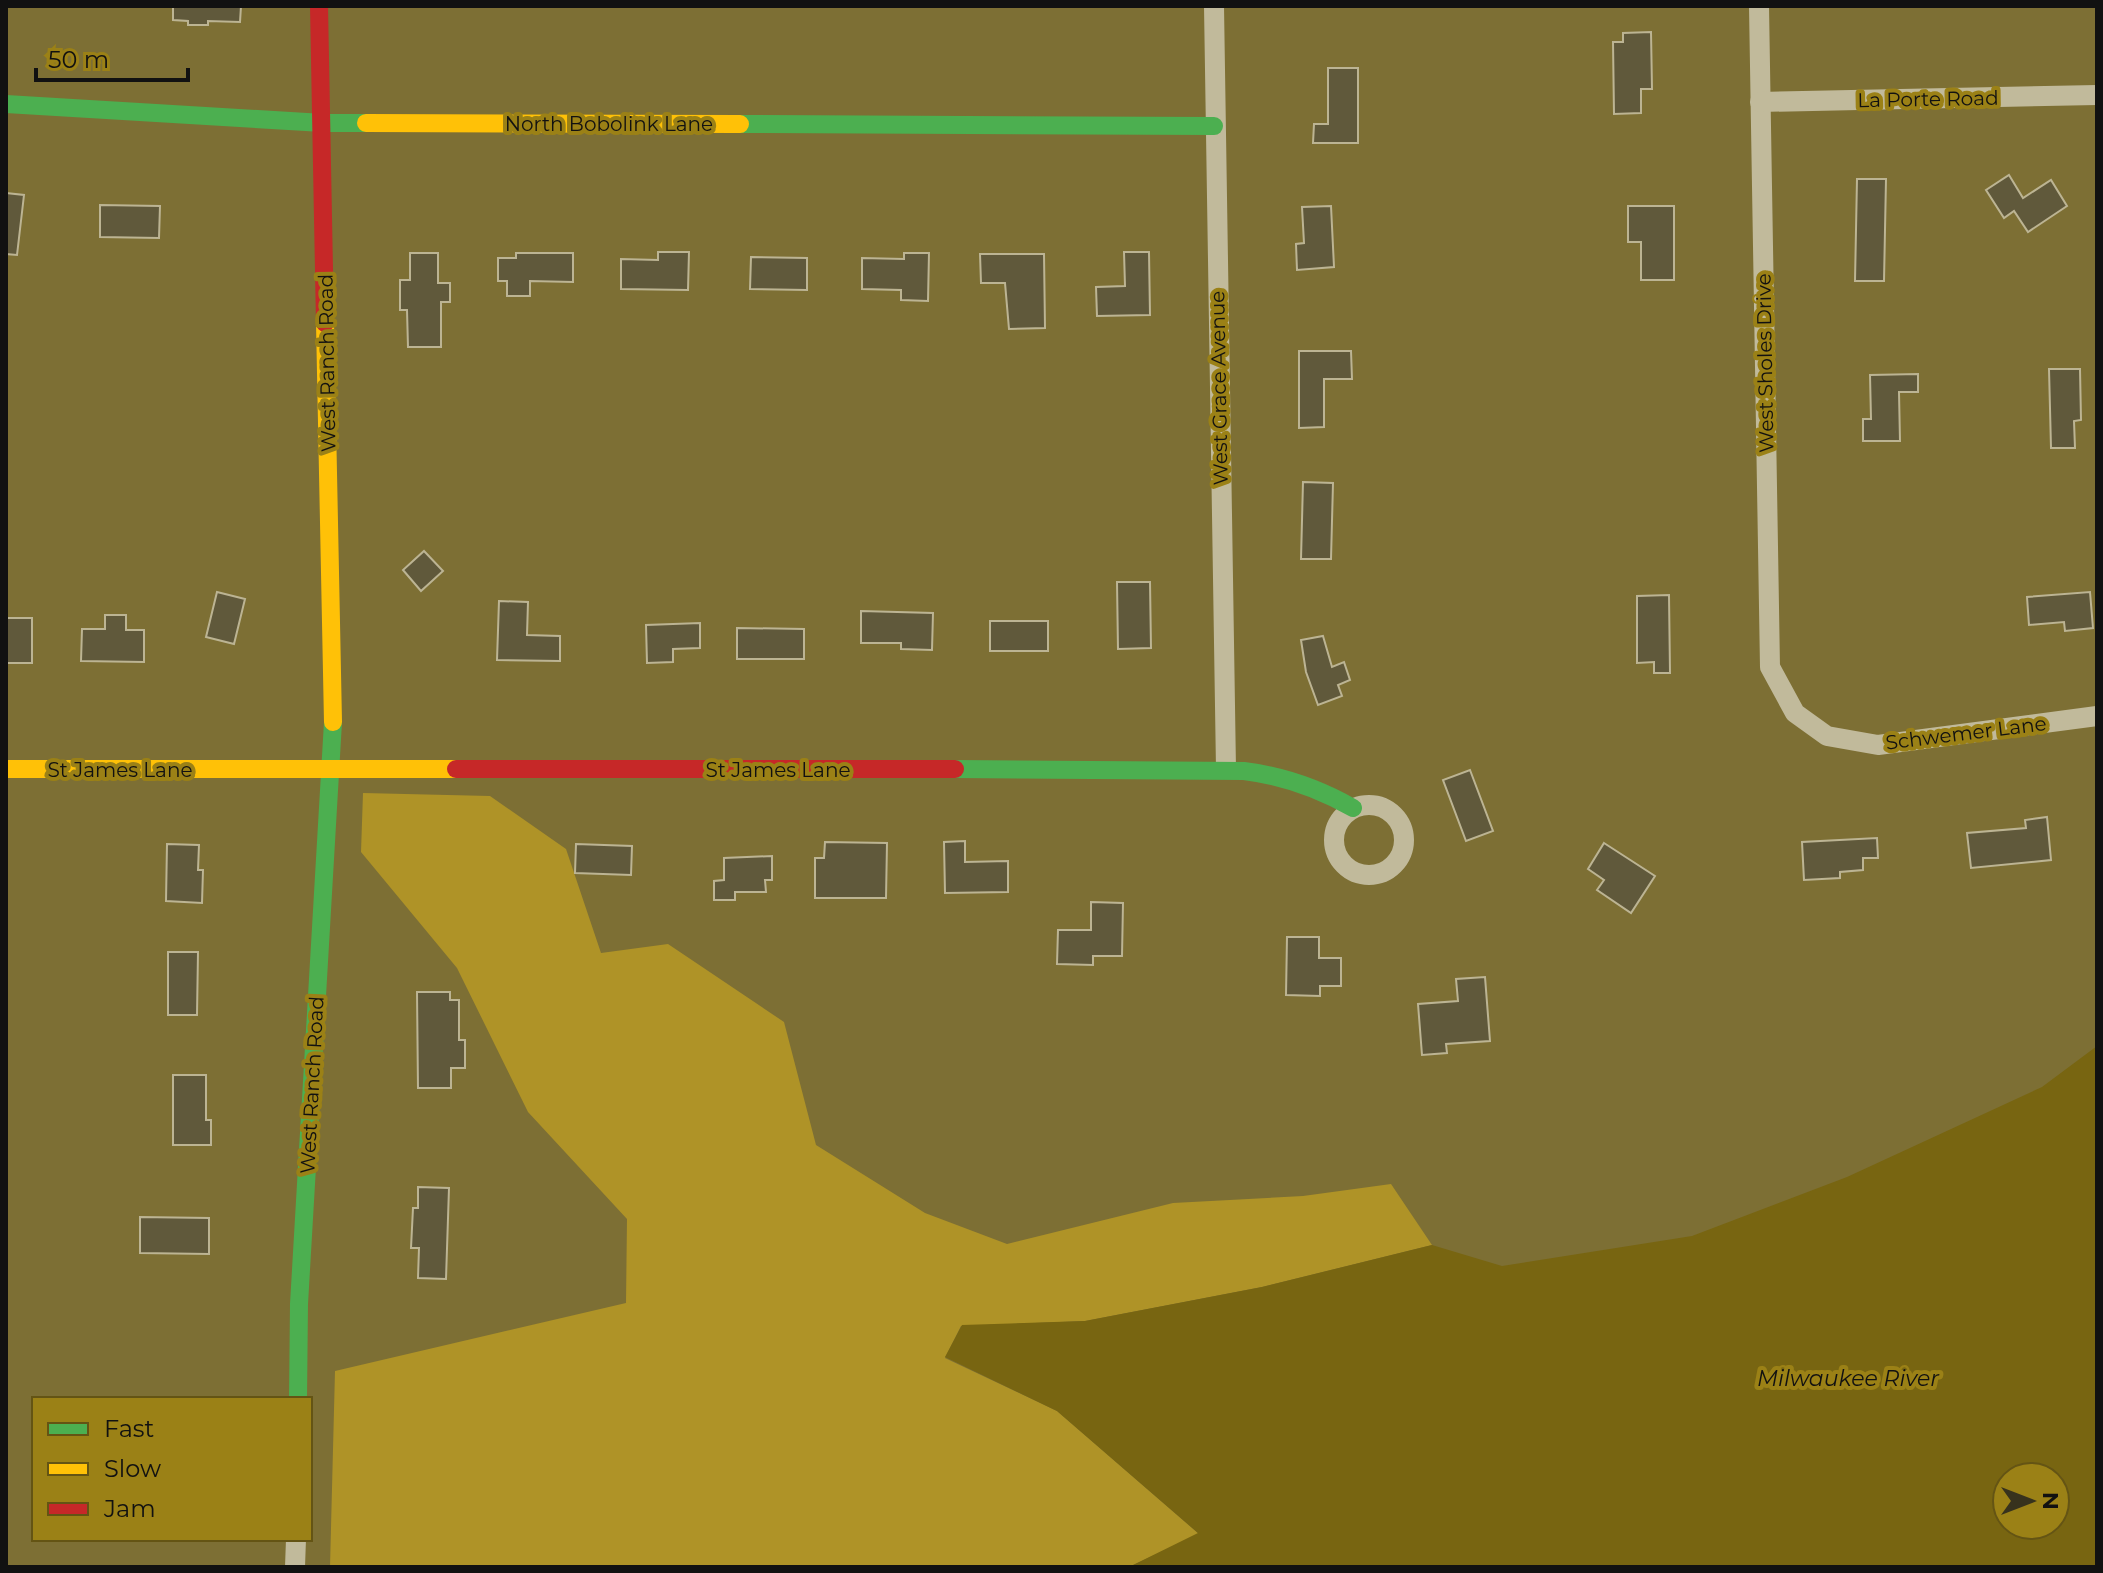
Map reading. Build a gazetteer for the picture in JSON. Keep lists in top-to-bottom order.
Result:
{
  "streets": {
    "street": [
      "La Porte Road",
      "North Bobolink Lane",
      "West Ranch Road",
      "West Sholes Drive",
      "West Grace Avenue",
      "Schwemer Lane",
      "St James Lane"
    ]
  },
  "crossings": [
    ["La Porte Road", "West Sholes Drive"],
    ["North Bobolink Lane", "West Ranch Road"],
    ["North Bobolink Lane", "West Grace Avenue"],
    ["West Ranch Road", "St James Lane"],
    ["West Sholes Drive", "Schwemer Lane"],
    ["West Grace Avenue", "St James Lane"]
  ],
  "water": ["Milwaukee River"],
  "legend": ["Fast", "Slow", "Jam"],
  "scale_bar": "50 m",
  "north": "right"
}
